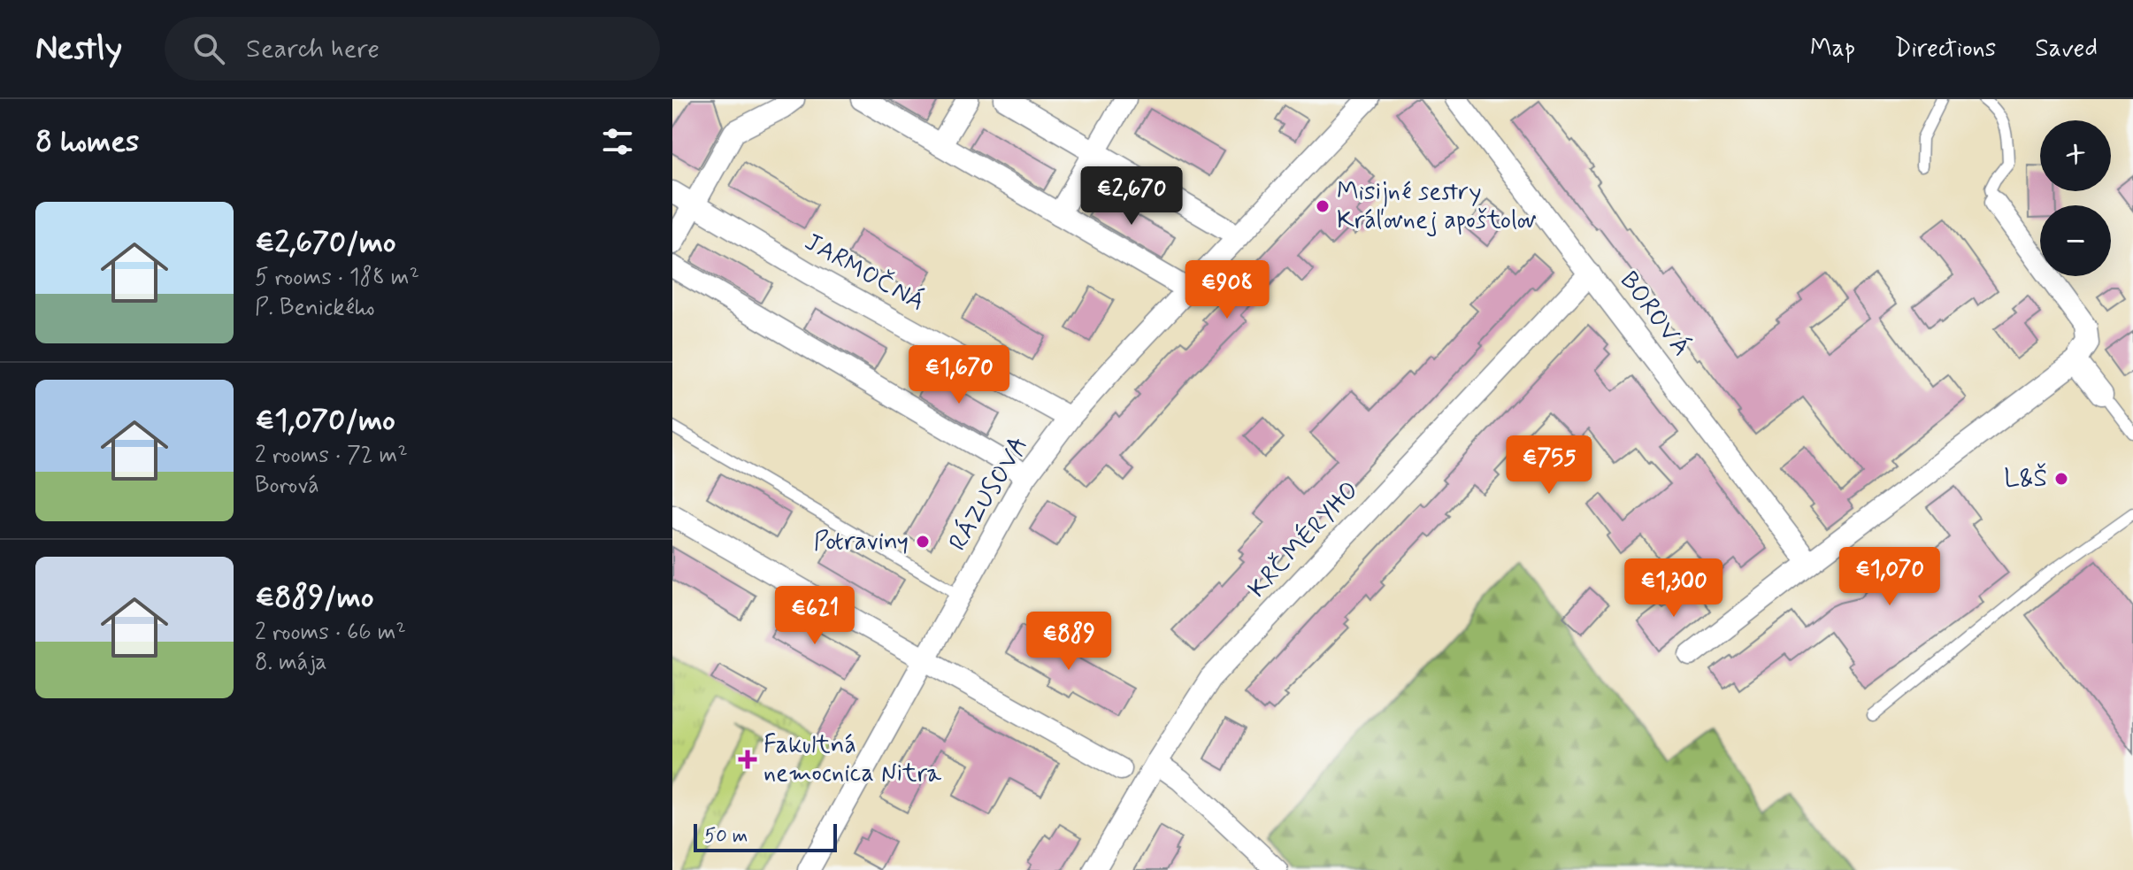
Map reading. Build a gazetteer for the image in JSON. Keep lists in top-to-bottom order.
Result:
{
  "streets": {
    "street": [
      "JARMOČNÁ",
      "BOROVÁ",
      "RÁZUSOVA",
      "KRČMÉRYHO"
    ]
  },
  "crossings": [
    ["JARMOČNÁ", "RÁZUSOVA"],
    ["BOROVÁ", "KRČMÉRYHO"]
  ],
  "places": {
    "other": ["Misijné sestry Kráľovnej apoštolov", "L&Š", "Potraviny"],
    "health": ["Fakultná nemocnica Nitra"]
  },
  "scale_bar": "50 m",
  "page": {
    "header": "Nestly",
    "search": "Search here",
    "nav": ["Map", "Directions", "Saved"],
    "heading": "8 homes",
    "map_buttons": ["+", "−"],
    "price": [
      "€2,670",
      "€908",
      "€1,670",
      "€755",
      "€1,070",
      "€1,300",
      "€621",
      "€889"
    ],
    "list": [
      {
        "name": "€2,670/mo",
        "note": "5 rooms · 188 m² · P. Benického"
      },
      {
        "name": "€1,070/mo",
        "note": "2 rooms · 72 m² · Borová"
      },
      {
        "name": "€889/mo",
        "note": "2 rooms · 66 m² · 8. mája"
      }
    ],
    "scale": "50 m"
  }
}
